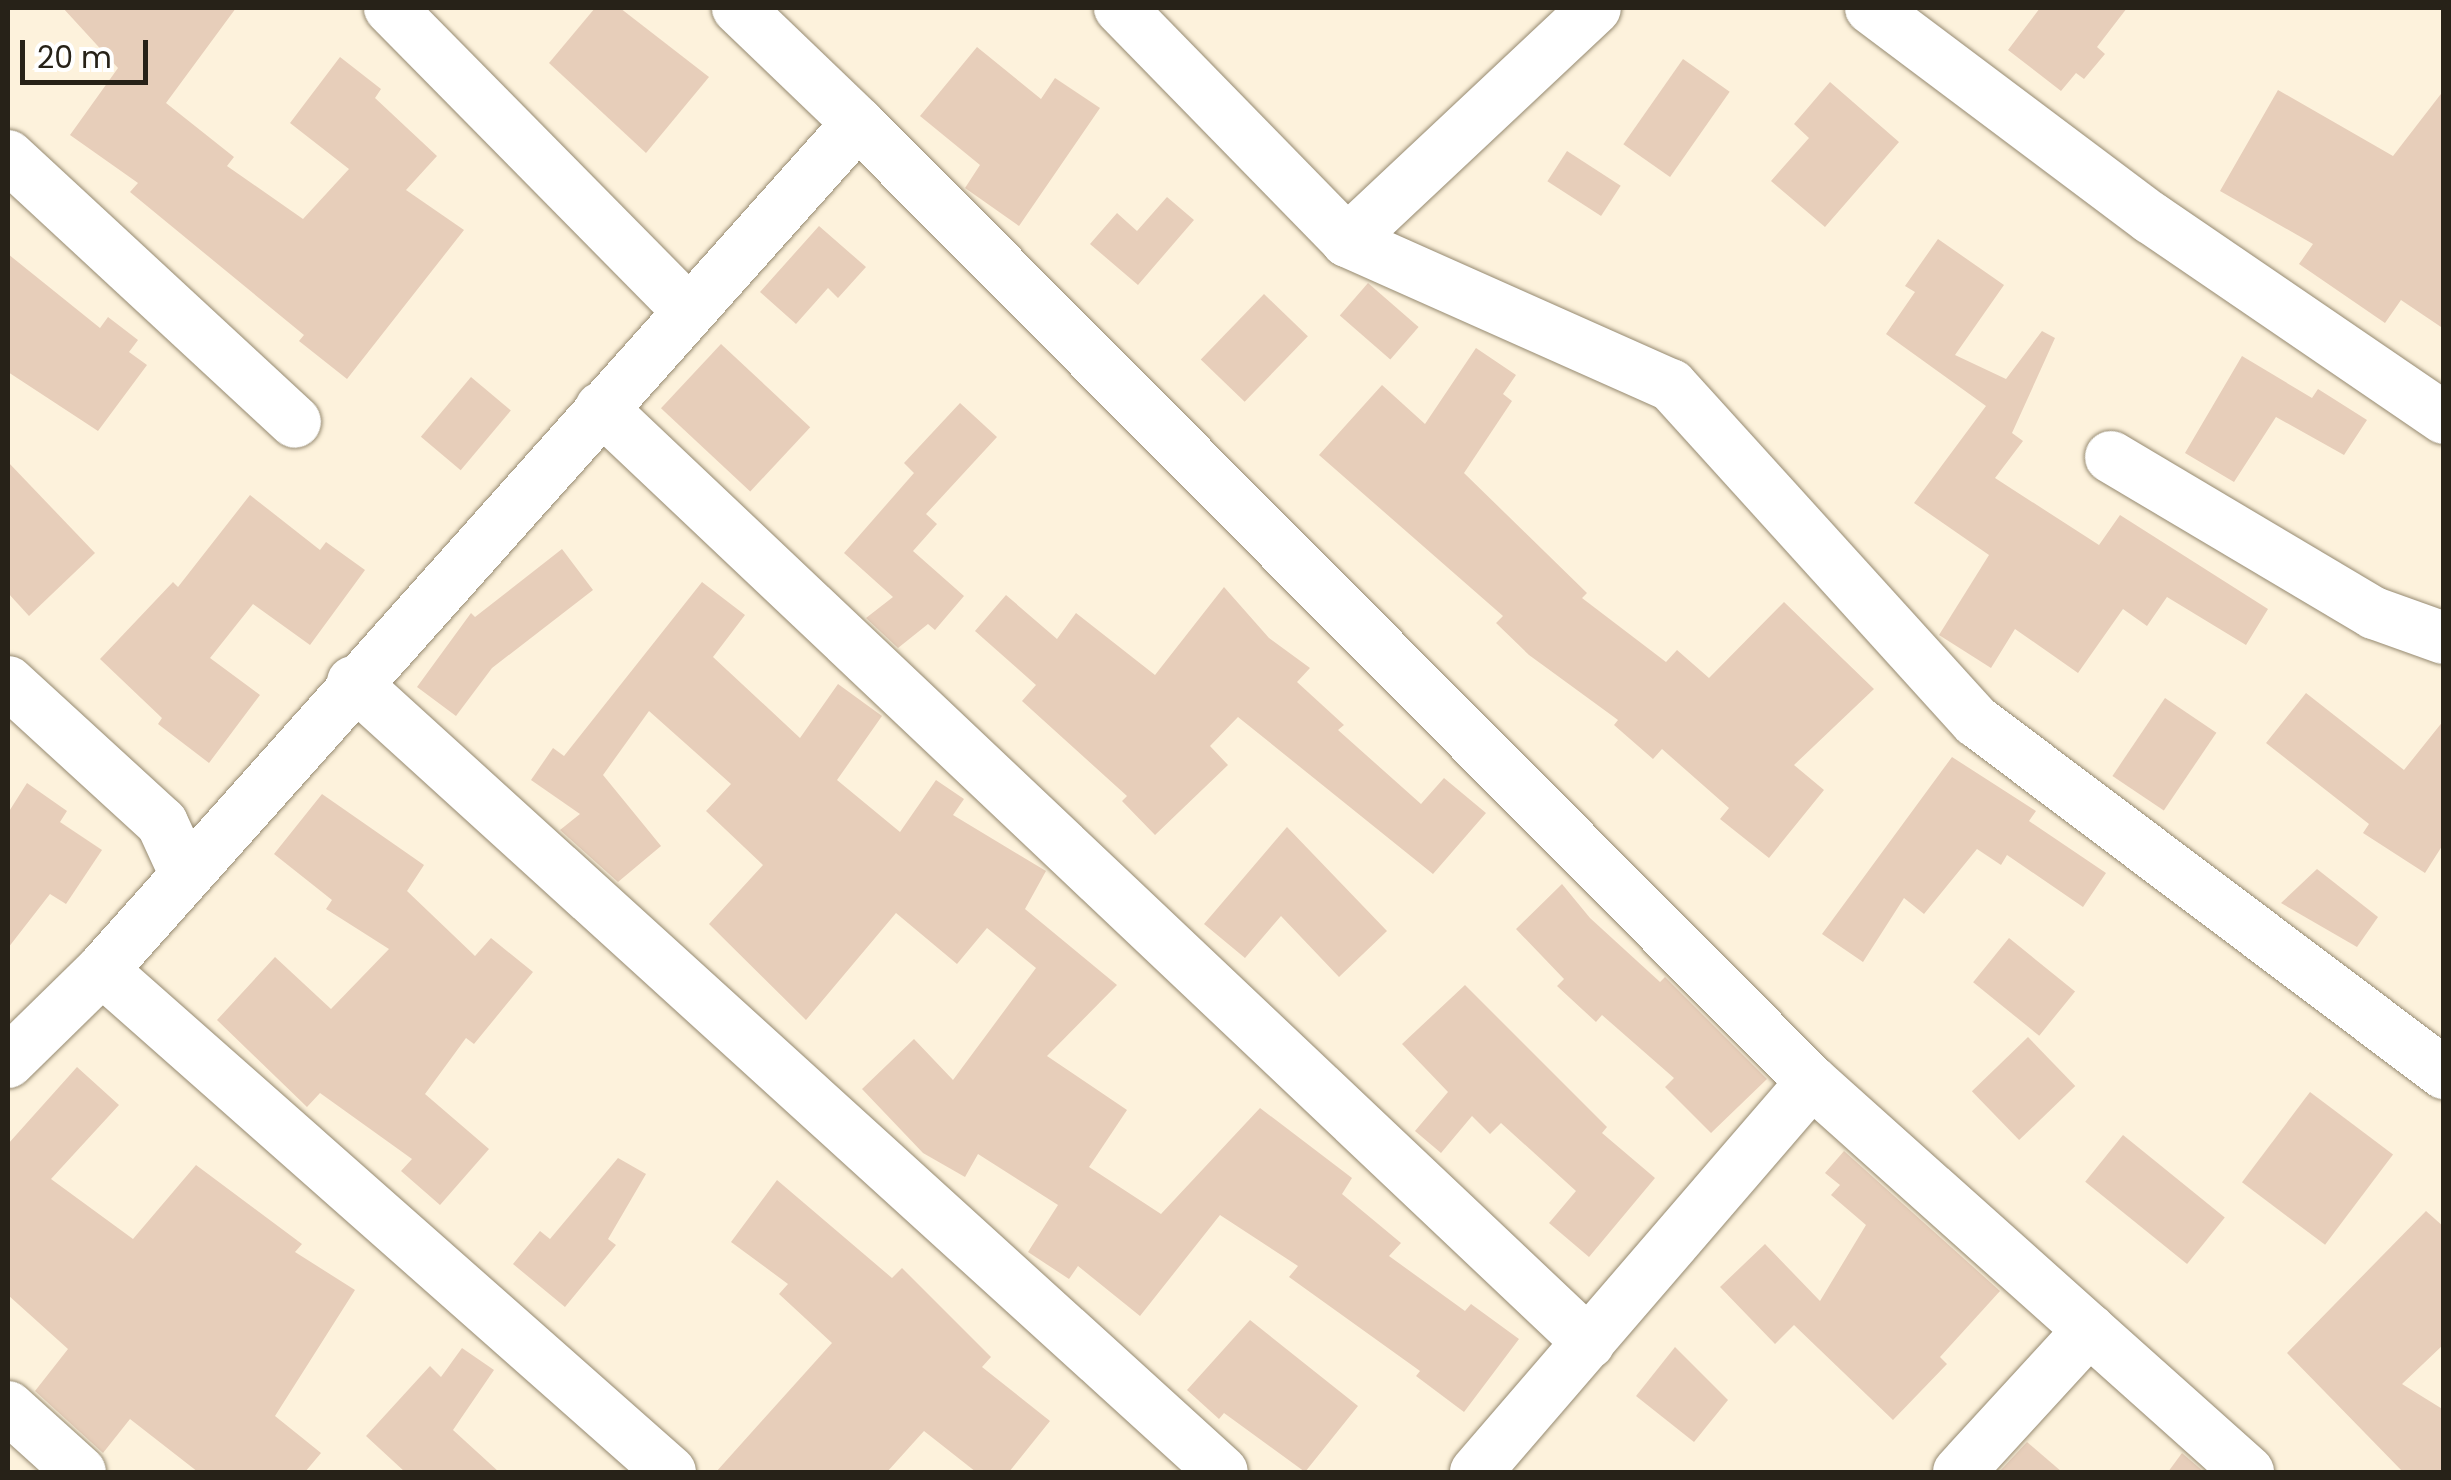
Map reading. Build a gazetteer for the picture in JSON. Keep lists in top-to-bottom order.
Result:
{
  "scale_bar": "20 m"
}
